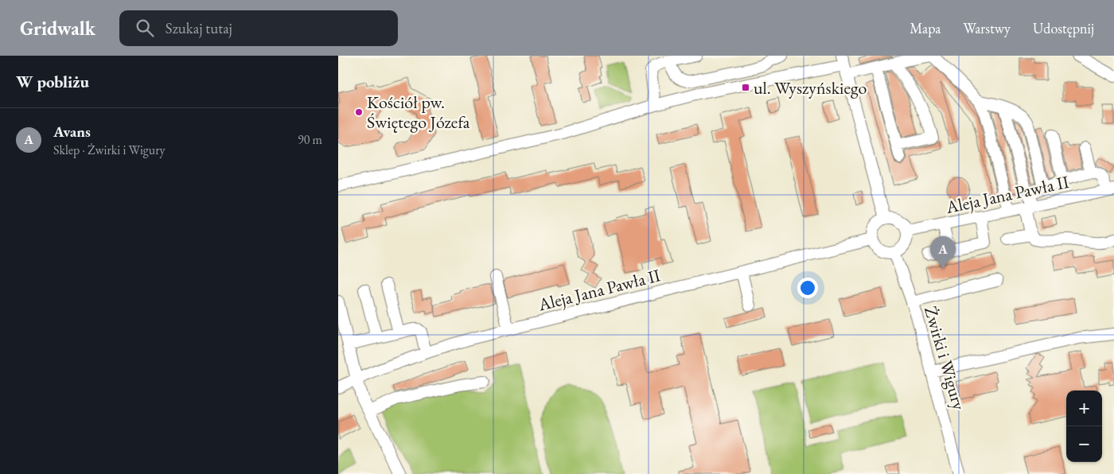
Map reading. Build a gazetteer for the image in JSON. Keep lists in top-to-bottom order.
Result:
{
  "streets": {
    "street": ["Aleja Jana Pawła II", "Żwirki i Wigury"]
  },
  "crossings": [
    ["Aleja Jana Pawła II", "Żwirki i Wigury"]
  ],
  "places": {
    "transit": ["ul. Wyszyńskiego"],
    "other": ["Kościół pw. Świętego Józefa"]
  },
  "page": {
    "header": "Gridwalk",
    "search": "Szukaj tutaj",
    "nav": ["Mapa", "Warstwy", "Udostępnij"],
    "heading": "W pobliżu",
    "list": [
      {
        "mark": "A",
        "name": "Avans",
        "note": "Sklep · Żwirki i Wigury",
        "value": "90 m"
      }
    ],
    "pins": "A",
    "map_buttons": ["+", "−"]
  }
}
